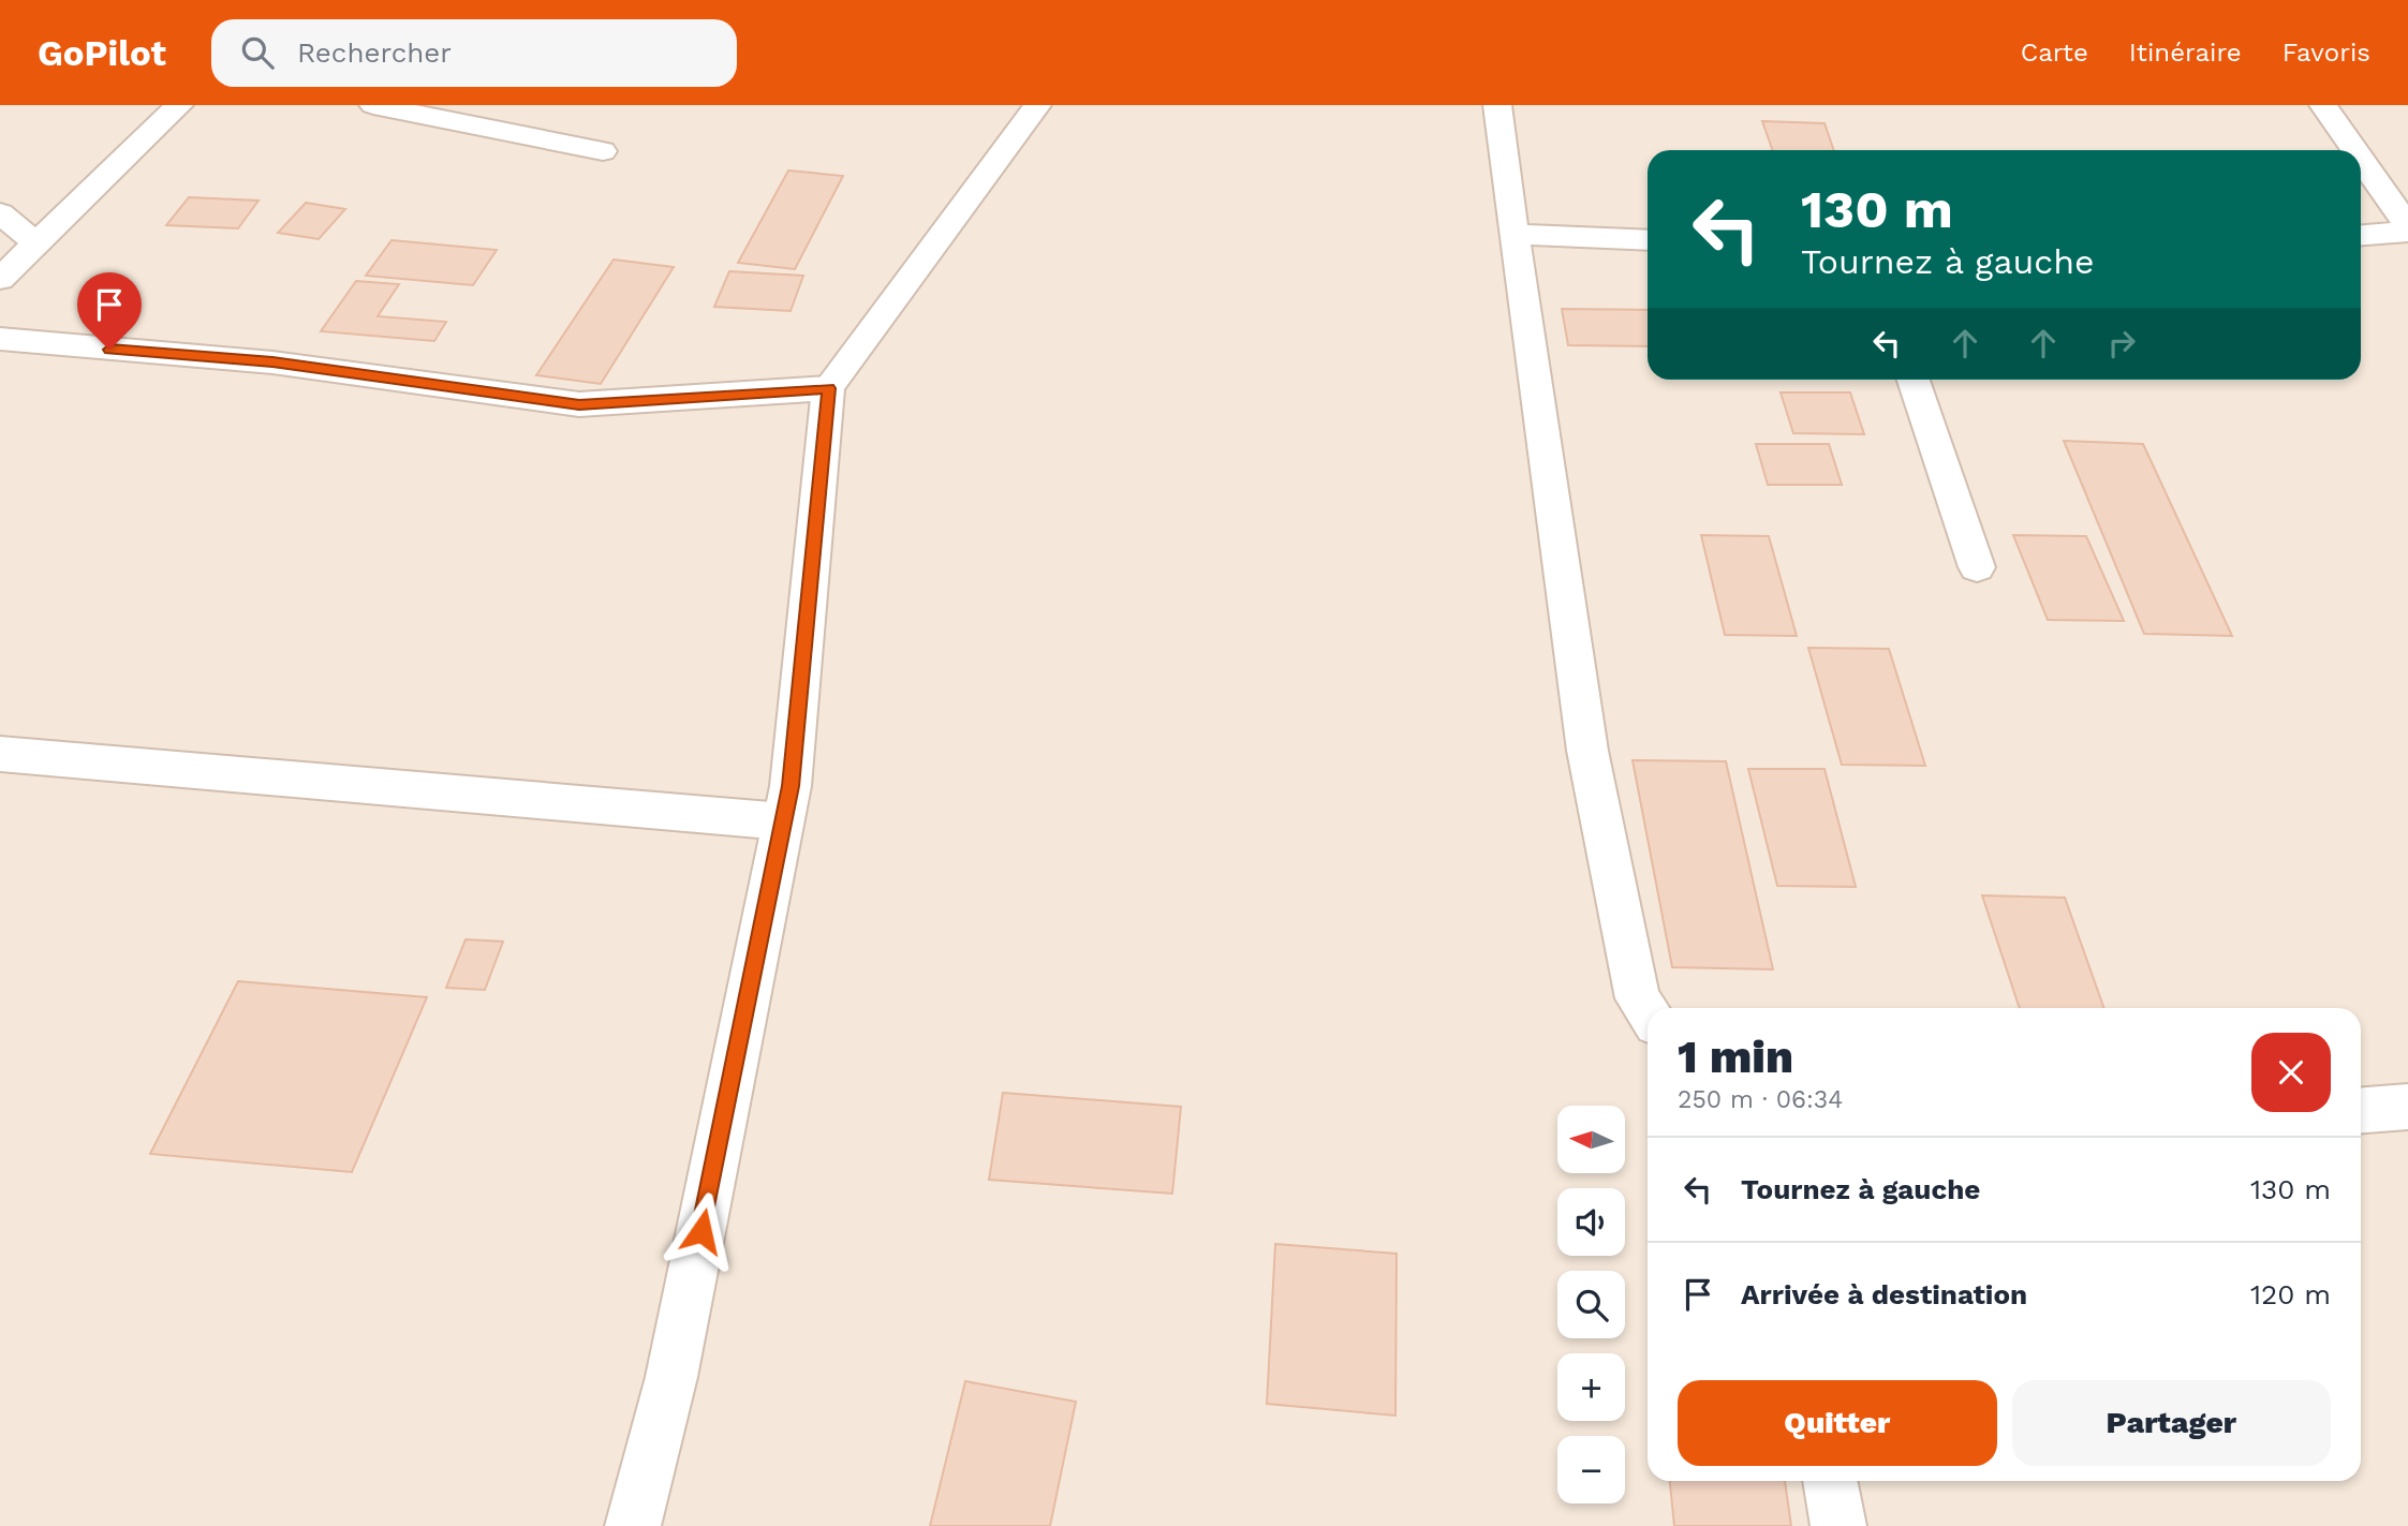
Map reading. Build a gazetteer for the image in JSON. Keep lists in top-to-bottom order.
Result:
{
  "north": "left",
  "page": {
    "header": "GoPilot",
    "search": "Rechercher",
    "nav": ["Carte", "Itinéraire", "Favoris"],
    "turn": ["130 m", "Tournez à gauche"],
    "heading": ["1 min", "250 m · 06:34"],
    "map_buttons": ["+", "−"],
    "list": [
      {
        "name": "Tournez à gauche",
        "value": "130 m"
      },
      {
        "name": "Arrivée à destination",
        "value": "120 m"
      }
    ],
    "buttons": ["Quitter", "Partager"]
  }
}
